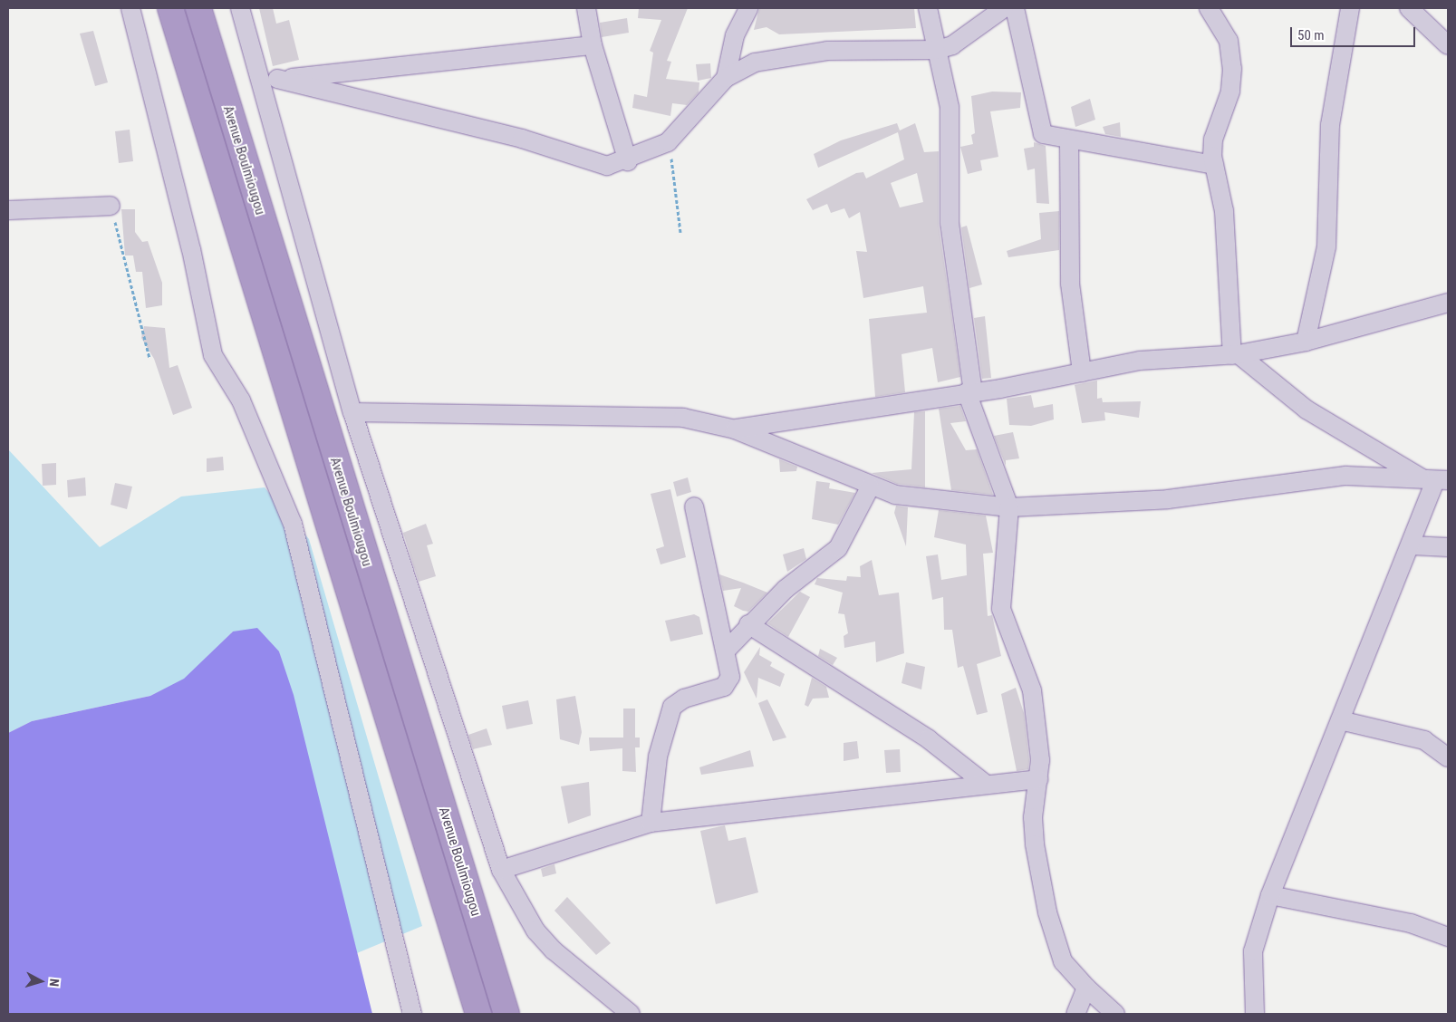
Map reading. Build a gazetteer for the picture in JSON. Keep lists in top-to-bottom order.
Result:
{
  "streets": {
    "highway": ["Avenue Boulmiougou"]
  },
  "scale_bar": "50 m",
  "north": "right"
}
